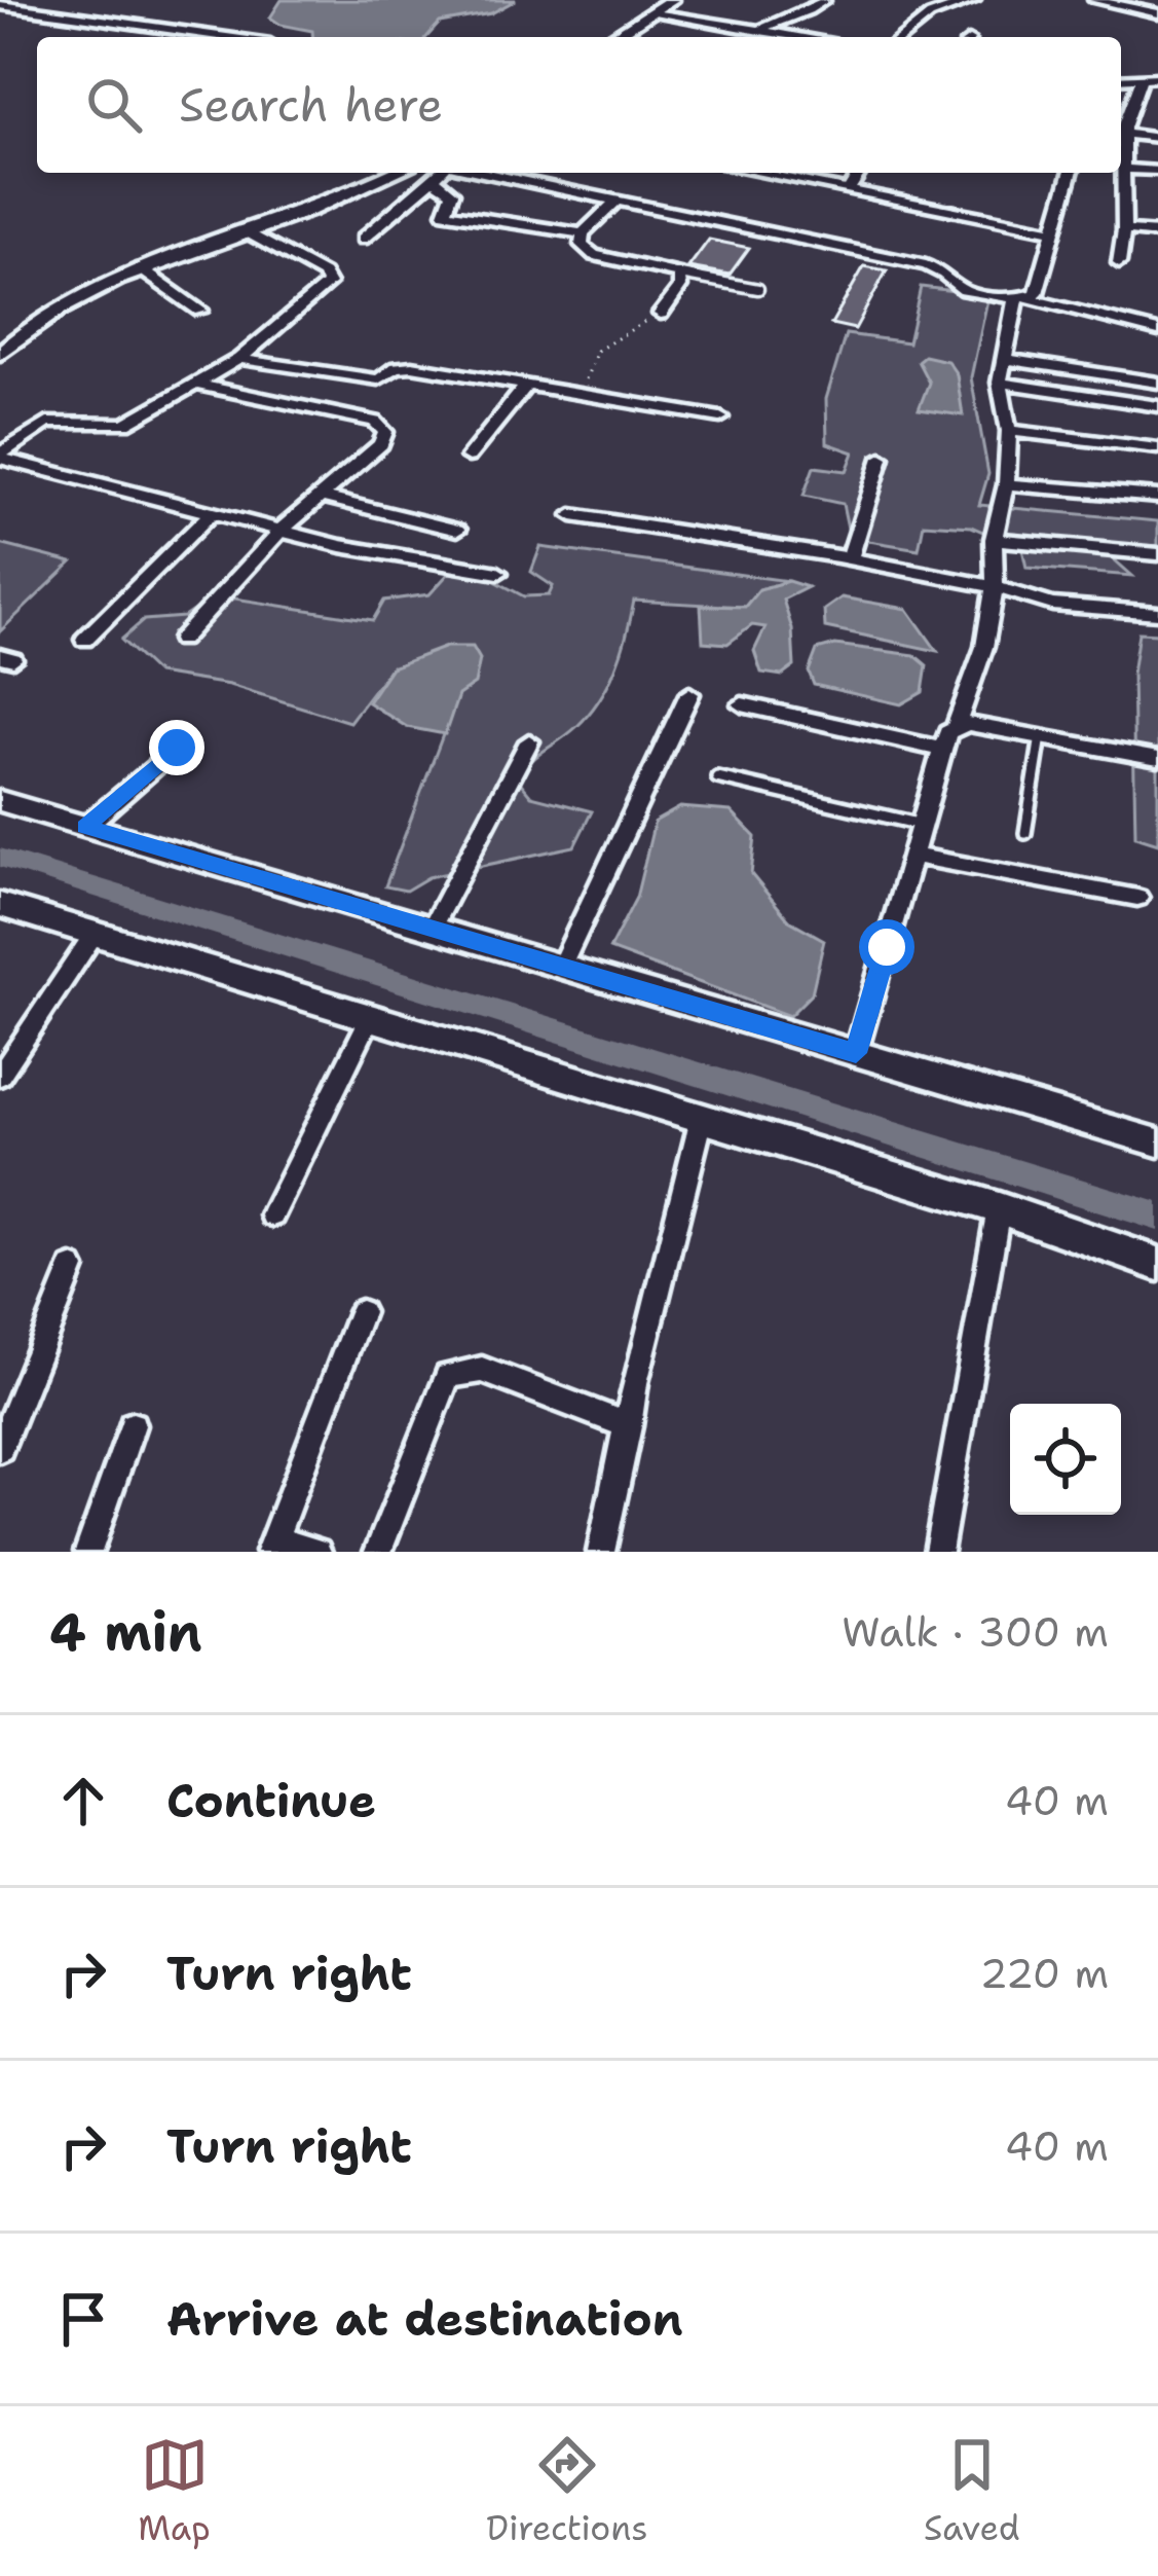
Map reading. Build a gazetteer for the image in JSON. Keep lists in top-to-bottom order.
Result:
{
  "page": {
    "search": "Search here",
    "heading": ["4 min", "Walk · 300 m"],
    "list": [
      ["Continue", "40 m"],
      ["Turn right", "220 m"],
      ["Turn right", "40 m"],
      "Arrive at destination"
    ],
    "nav": ["Map", "Directions", "Saved"]
  }
}
